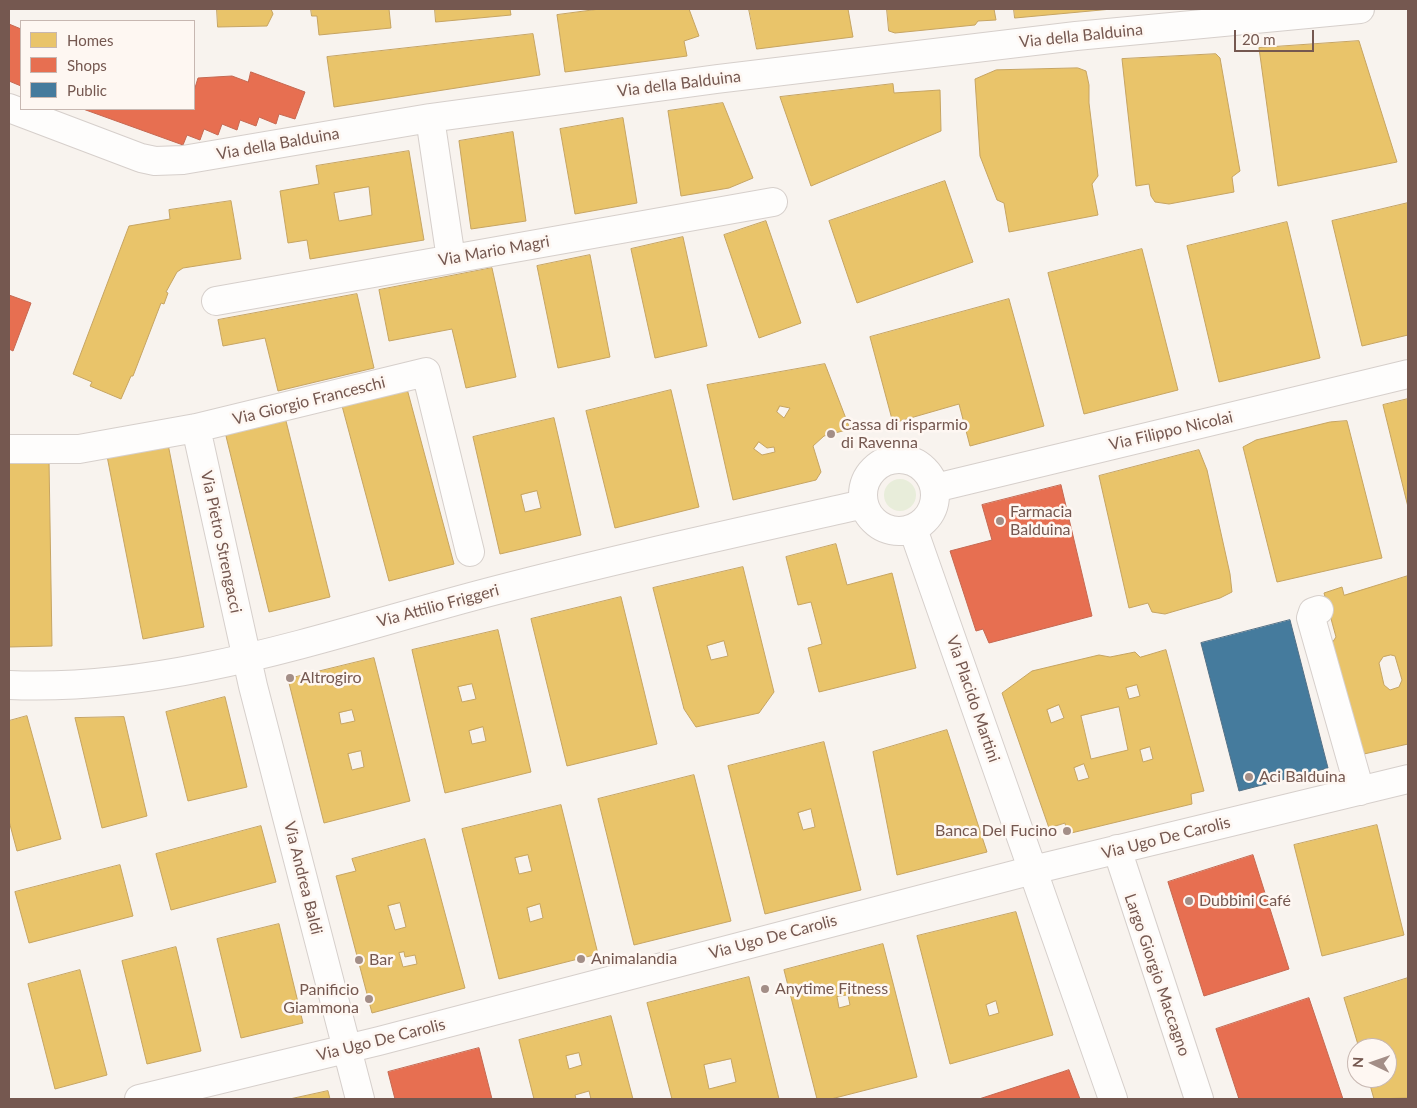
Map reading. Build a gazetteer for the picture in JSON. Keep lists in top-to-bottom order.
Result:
{
  "streets": {
    "street": [
      "Via della Balduina",
      "Via Mario Magri",
      "Via Giorgio Franceschi",
      "Via Filippo Nicolai",
      "Via Pietro Strengacci",
      "Via Attilio Friggeri",
      "Via Placido Martini",
      "Via Ugo De Carolis",
      "Via Andrea Baldi",
      "Largo Giorgio Maccagno"
    ]
  },
  "crossings": [
    ["Via Giorgio Franceschi", "Via Pietro Strengacci"],
    ["Via Filippo Nicolai", "Via Attilio Friggeri"],
    ["Via Filippo Nicolai", "Via Placido Martini"],
    ["Via Pietro Strengacci", "Via Attilio Friggeri"],
    ["Via Pietro Strengacci", "Via Andrea Baldi"],
    ["Via Attilio Friggeri", "Via Placido Martini"],
    ["Via Attilio Friggeri", "Via Andrea Baldi"],
    ["Via Placido Martini", "Via Ugo De Carolis"],
    ["Via Ugo De Carolis", "Via Andrea Baldi"],
    ["Via Ugo De Carolis", "Largo Giorgio Maccagno"]
  ],
  "places": [
    "Cassa di risparmio di Ravenna",
    "Farmacia Balduina",
    "Altrogiro",
    "Aci Balduina",
    "Banca Del Fucino",
    "Dubbini Café",
    "Animalandia",
    "Bar",
    "Anytime Fitness",
    "Panificio Giammona"
  ],
  "legend": ["Homes", "Shops", "Public"],
  "scale_bar": "20 m",
  "north": "left"
}
